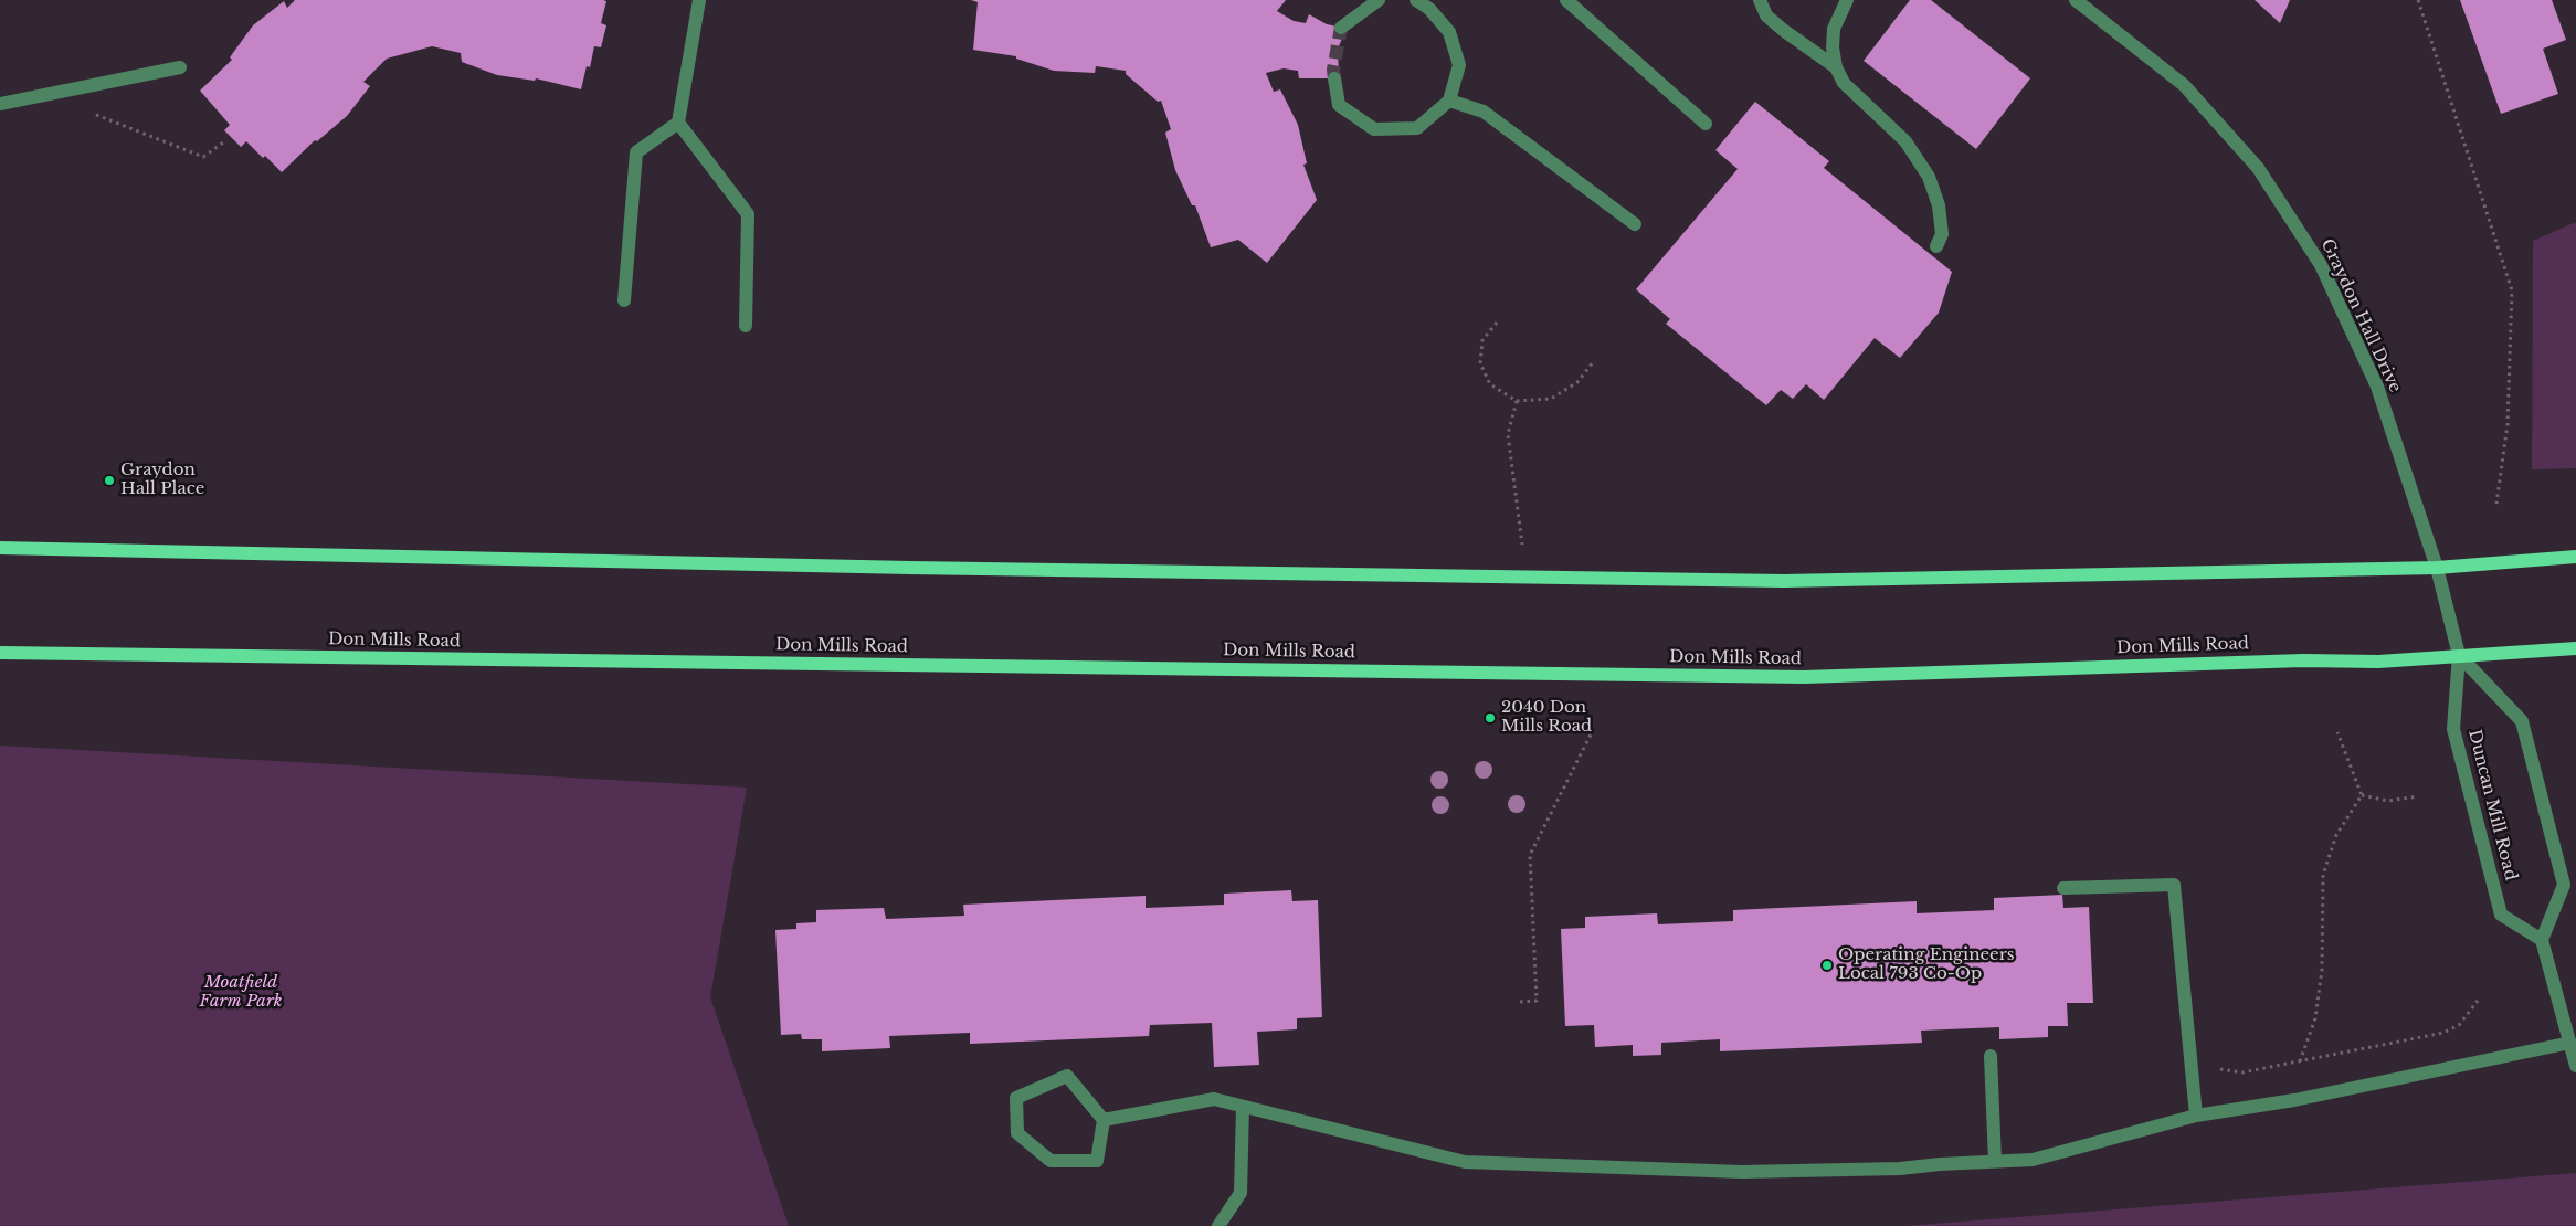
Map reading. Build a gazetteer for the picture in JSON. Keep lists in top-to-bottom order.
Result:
{
  "streets": {
    "main road": ["Don Mills Road"],
    "street": ["Graydon Hall Drive", "Duncan Mill Road"]
  },
  "crossings": [
    ["Graydon Hall Drive", "Duncan Mill Road"],
    ["Don Mills Road", "Duncan Mill Road"]
  ],
  "parks": ["Moatfield Farm Park"],
  "places": ["Graydon Hall Place", "2040 Don Mills Road", "Operating Engineers Local 793 Co-Op"]
}
